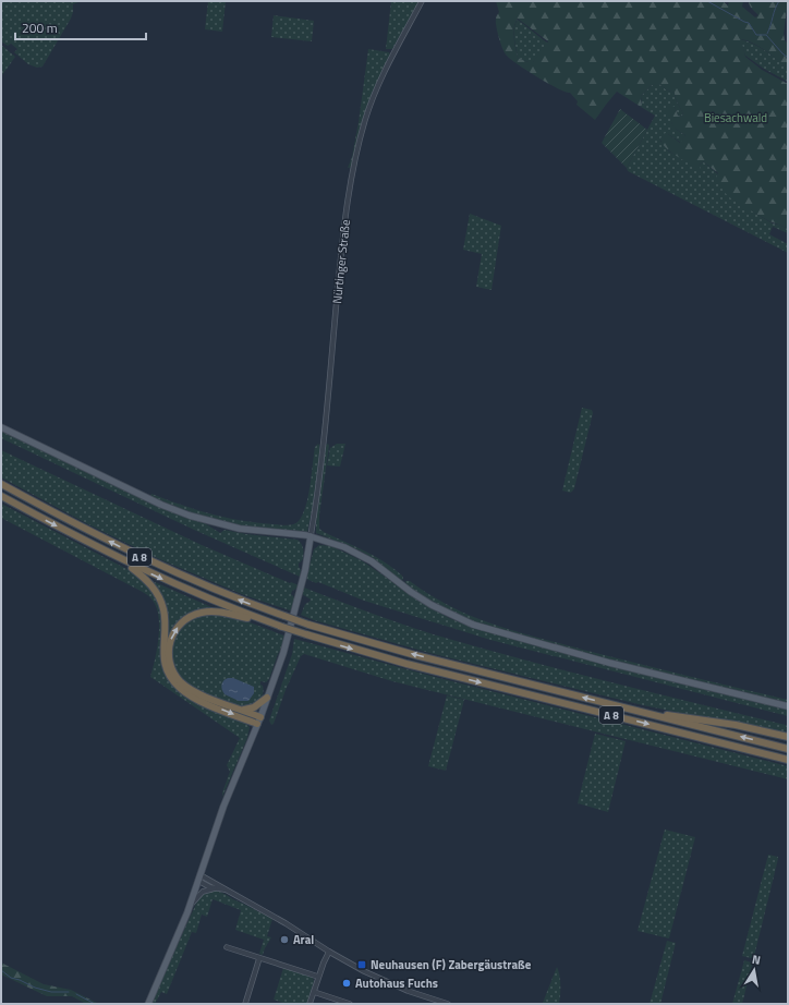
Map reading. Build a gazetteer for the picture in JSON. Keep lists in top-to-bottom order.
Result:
{
  "streets": {
    "highway": ["A 8"],
    "street": ["Nürtinger Straße"]
  },
  "parks": ["Biesachwald"],
  "places": {
    "other": ["Aral", "Autohaus Fuchs"],
    "transit": ["Neuhausen (F) Zabergäustraße"]
  },
  "scale_bar": "200 m",
  "north": "top"
}
